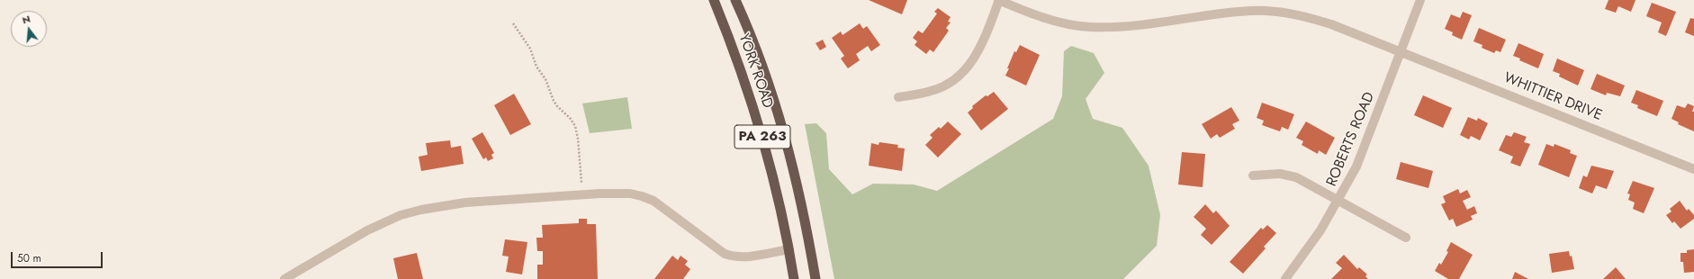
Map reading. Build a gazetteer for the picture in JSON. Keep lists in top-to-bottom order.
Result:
{
  "streets": {
    "highway": ["YORK ROAD", "PA 263"],
    "street": ["WHITTIER DRIVE", "ROBERTS ROAD"]
  },
  "crossings": [
    ["WHITTIER DRIVE", "ROBERTS ROAD"]
  ],
  "scale_bar": "50 m",
  "north": "top"
}
